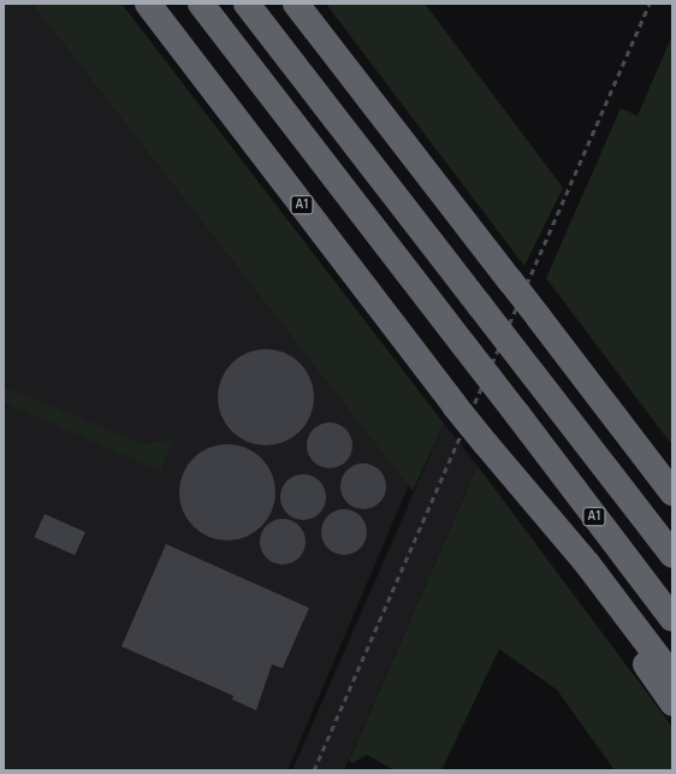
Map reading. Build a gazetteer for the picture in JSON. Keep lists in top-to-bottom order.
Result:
{
  "streets": {
    "highway": ["A1"]
  }
}
